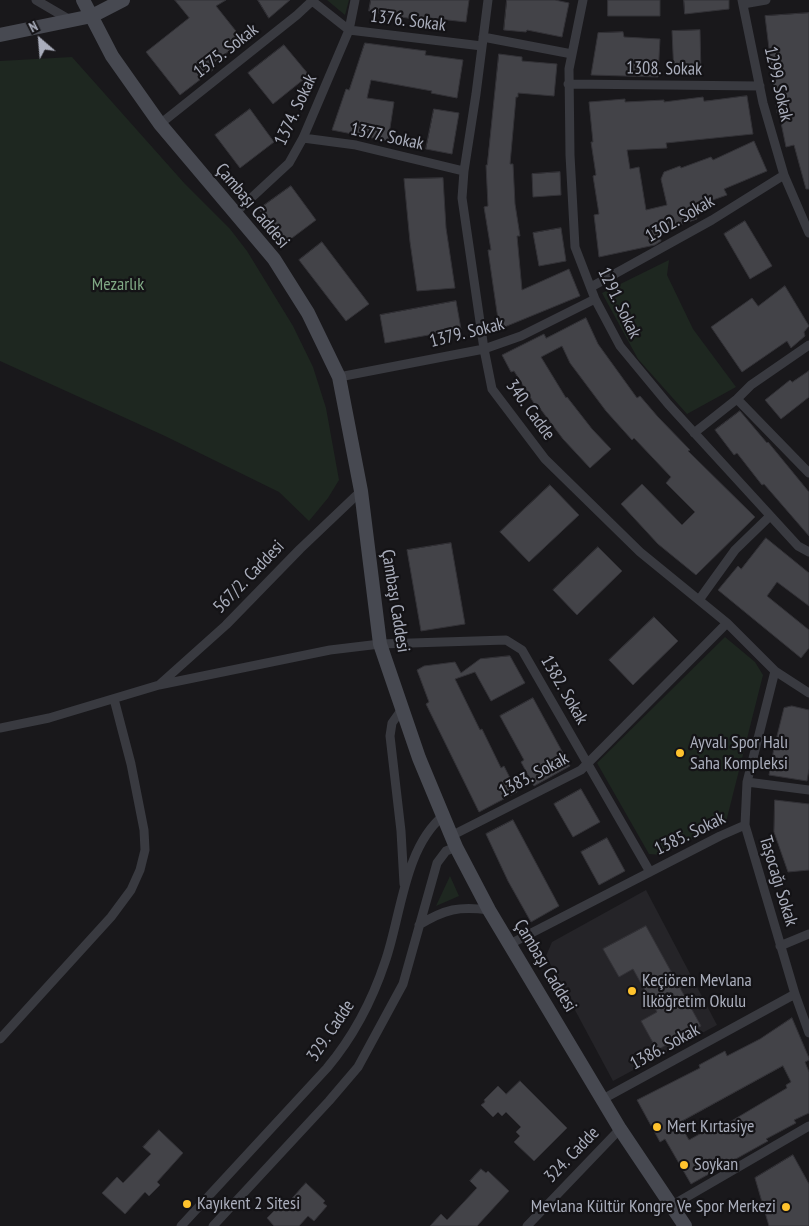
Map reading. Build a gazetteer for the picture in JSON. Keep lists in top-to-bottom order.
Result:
{
  "streets": {
    "main road": ["Çambaşı Caddesi"],
    "street": [
      "1376. Sokak",
      "1375. Sokak",
      "1308. Sokak",
      "1299. Sokak",
      "1374. Sokak",
      "1377. Sokak",
      "1302. Sokak",
      "1291. Sokak",
      "1379. Sokak",
      "340. Cadde",
      "567/2. Caddesi",
      "1382. Sokak",
      "1383. Sokak",
      "1385. Sokak",
      "Taşocağı Sokak",
      "329. Cadde",
      "1386. Sokak",
      "324. Cadde"
    ]
  },
  "crossings": [
    ["1376. Sokak", "1375. Sokak"],
    ["1376. Sokak", "1374. Sokak"],
    ["1376. Sokak", "340. Cadde"],
    ["1375. Sokak", "Çambaşı Caddesi"],
    ["1308. Sokak", "1299. Sokak"],
    ["1308. Sokak", "1291. Sokak"],
    ["1299. Sokak", "1302. Sokak"],
    ["1374. Sokak", "1377. Sokak"],
    ["1374. Sokak", "Çambaşı Caddesi"],
    ["1377. Sokak", "340. Cadde"],
    ["Çambaşı Caddesi", "1379. Sokak"],
    ["Çambaşı Caddesi", "567/2. Caddesi"],
    ["Çambaşı Caddesi", "1382. Sokak"],
    ["Çambaşı Caddesi", "1383. Sokak"],
    ["Çambaşı Caddesi", "1385. Sokak"],
    ["Çambaşı Caddesi", "329. Cadde"],
    ["Çambaşı Caddesi", "1386. Sokak"],
    ["Çambaşı Caddesi", "324. Cadde"],
    ["1302. Sokak", "1291. Sokak"],
    ["1291. Sokak", "1379. Sokak"],
    ["1379. Sokak", "340. Cadde"],
    ["340. Cadde", "1383. Sokak"],
    ["340. Cadde", "1385. Sokak"],
    ["567/2. Caddesi", "1382. Sokak"],
    ["1382. Sokak", "1383. Sokak"],
    ["1382. Sokak", "1385. Sokak"],
    ["1385. Sokak", "Taşocağı Sokak"],
    ["Taşocağı Sokak", "1386. Sokak"]
  ],
  "parks": ["Mezarlık"],
  "places": [
    "Ayvalı Spor Halı Saha Kompleksi",
    "Keçiören Mevlana İlköğretim Okulu",
    "Mert Kırtasiye",
    "Soykan",
    "Kayıkent 2 Sitesi",
    "Mevlana Kültür Kongre Ve Spor Merkezi"
  ],
  "north": "top left"
}
